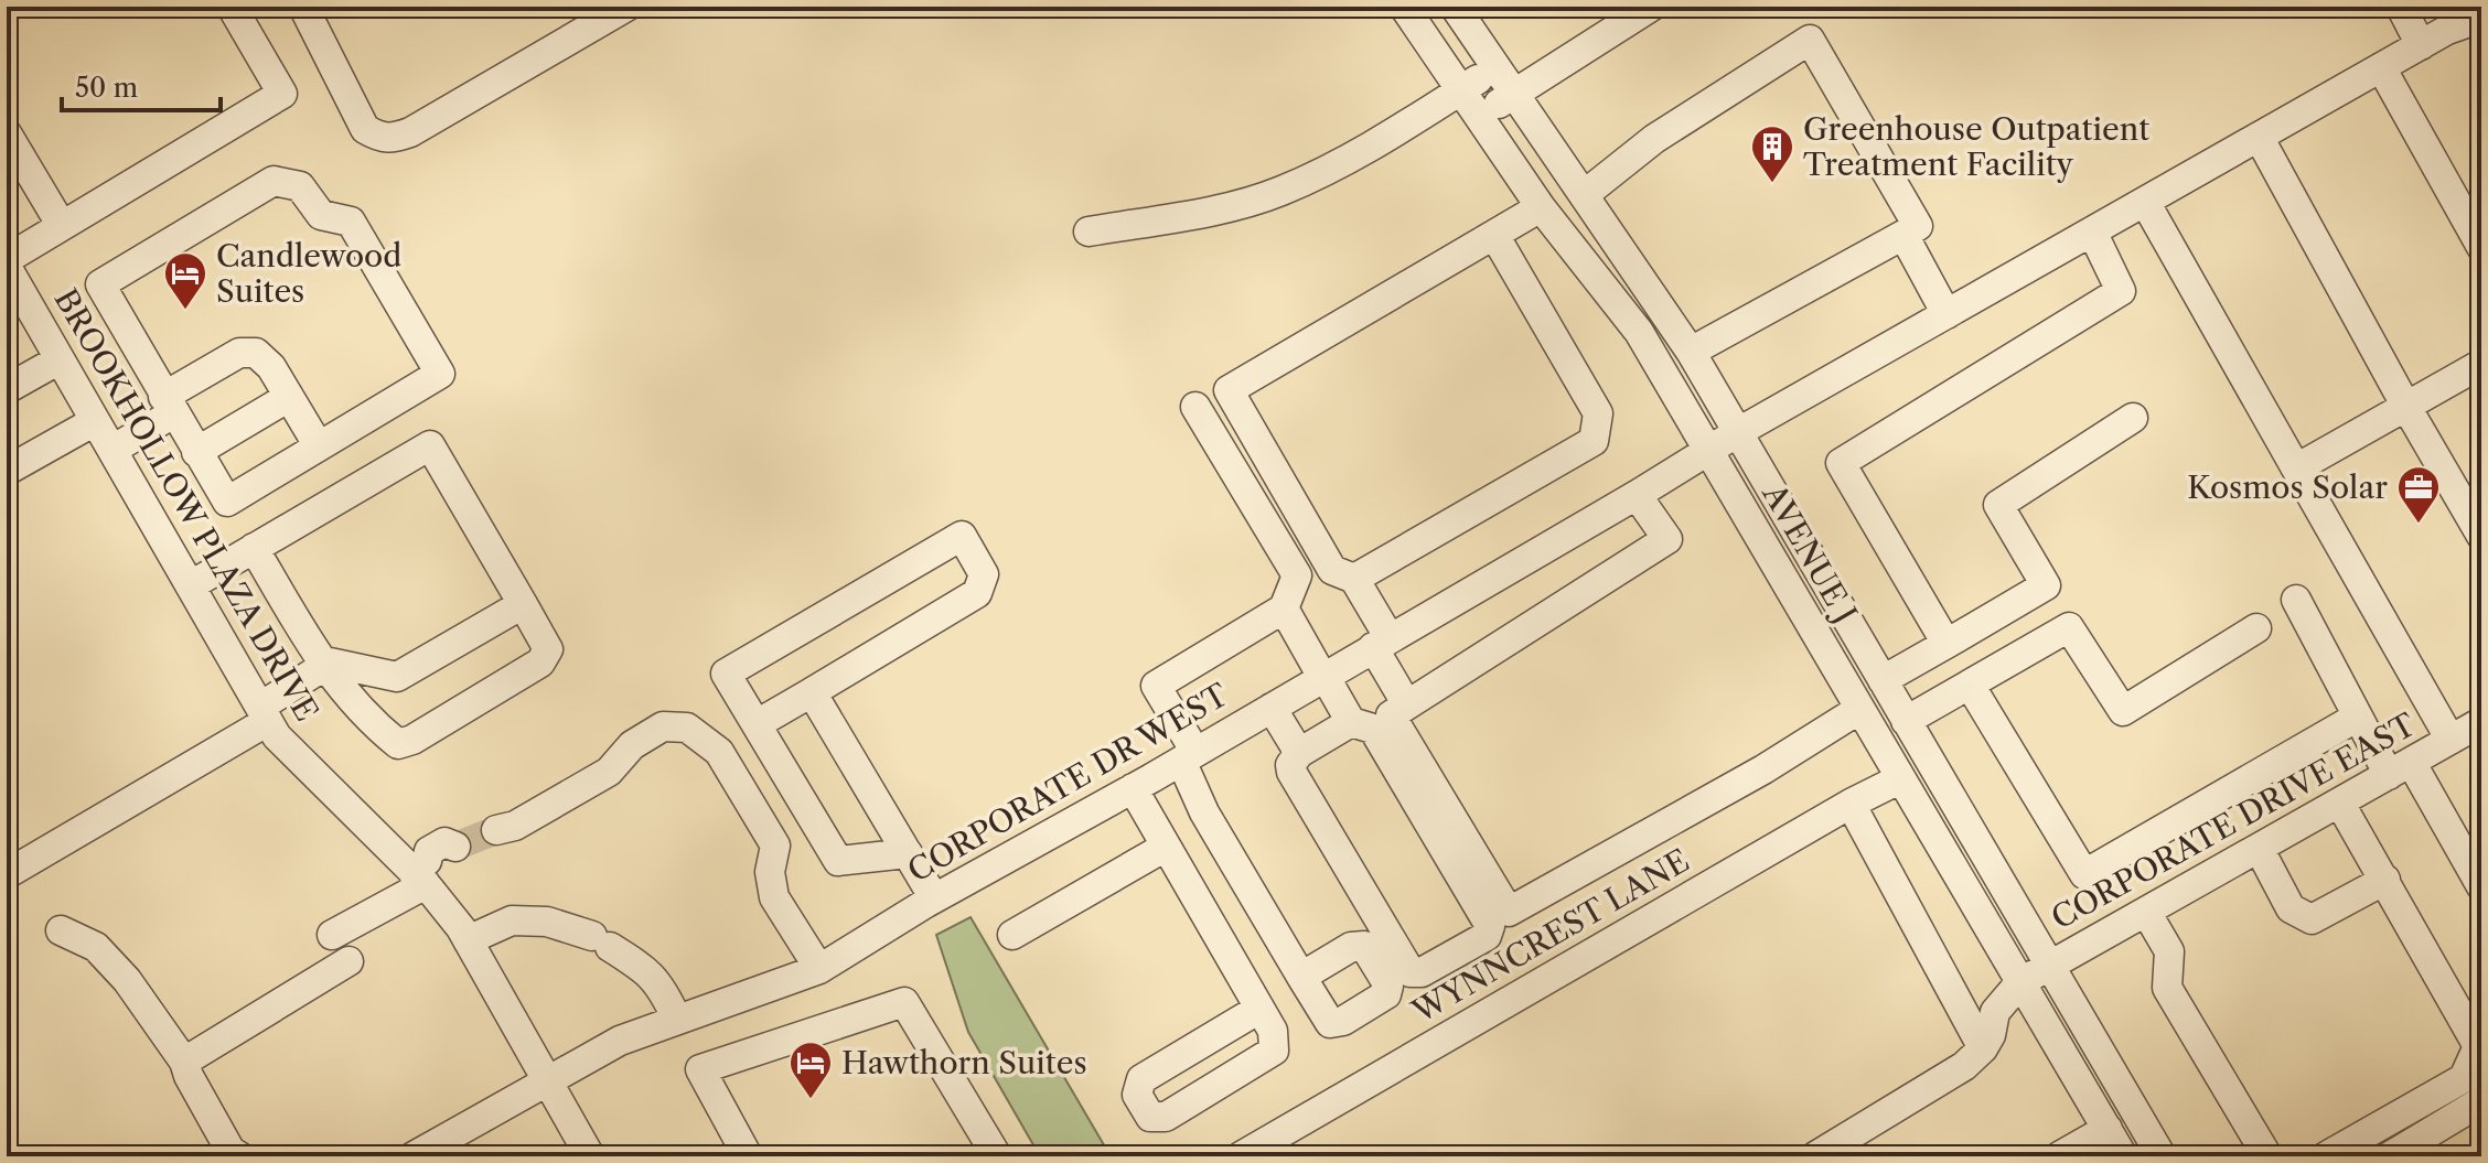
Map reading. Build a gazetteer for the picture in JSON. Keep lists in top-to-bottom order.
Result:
{
  "streets": {
    "street": [
      "BROOKHOLLOW PLAZA DRIVE",
      "AVENUE J",
      "CORPORATE DR WEST",
      "CORPORATE DRIVE EAST",
      "WYNNCREST LANE"
    ]
  },
  "crossings": [
    ["BROOKHOLLOW PLAZA DRIVE", "CORPORATE DR WEST"],
    ["AVENUE J", "CORPORATE DR WEST"],
    ["AVENUE J", "CORPORATE DRIVE EAST"],
    ["AVENUE J", "WYNNCREST LANE"]
  ],
  "places": {
    "building": ["Greenhouse Outpatient Treatment Facility"],
    "hotel": ["Candlewood Suites", "Hawthorn Suites"],
    "office": ["Kosmos Solar"]
  },
  "scale_bar": "50 m"
}
